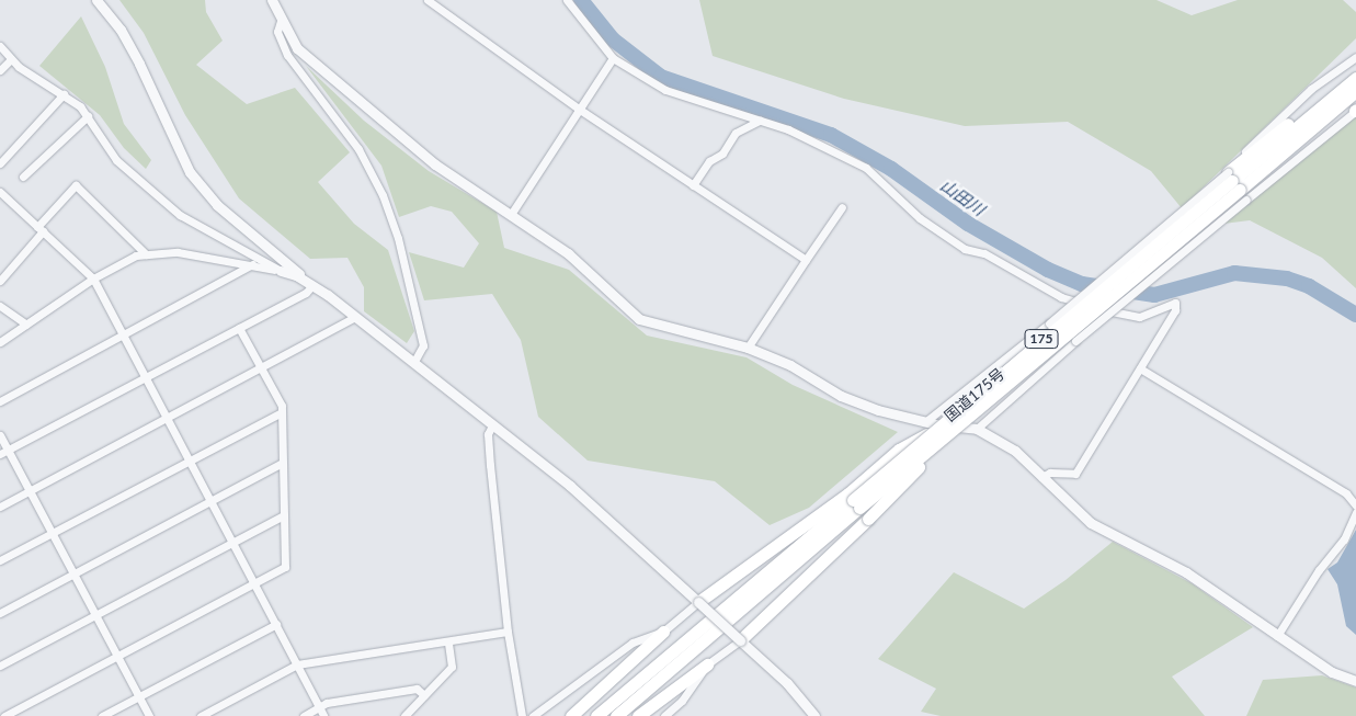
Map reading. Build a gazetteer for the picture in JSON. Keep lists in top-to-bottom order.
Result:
{
  "streets": {
    "highway": ["175", "国道175号"]
  },
  "water": ["山田川"]
}
